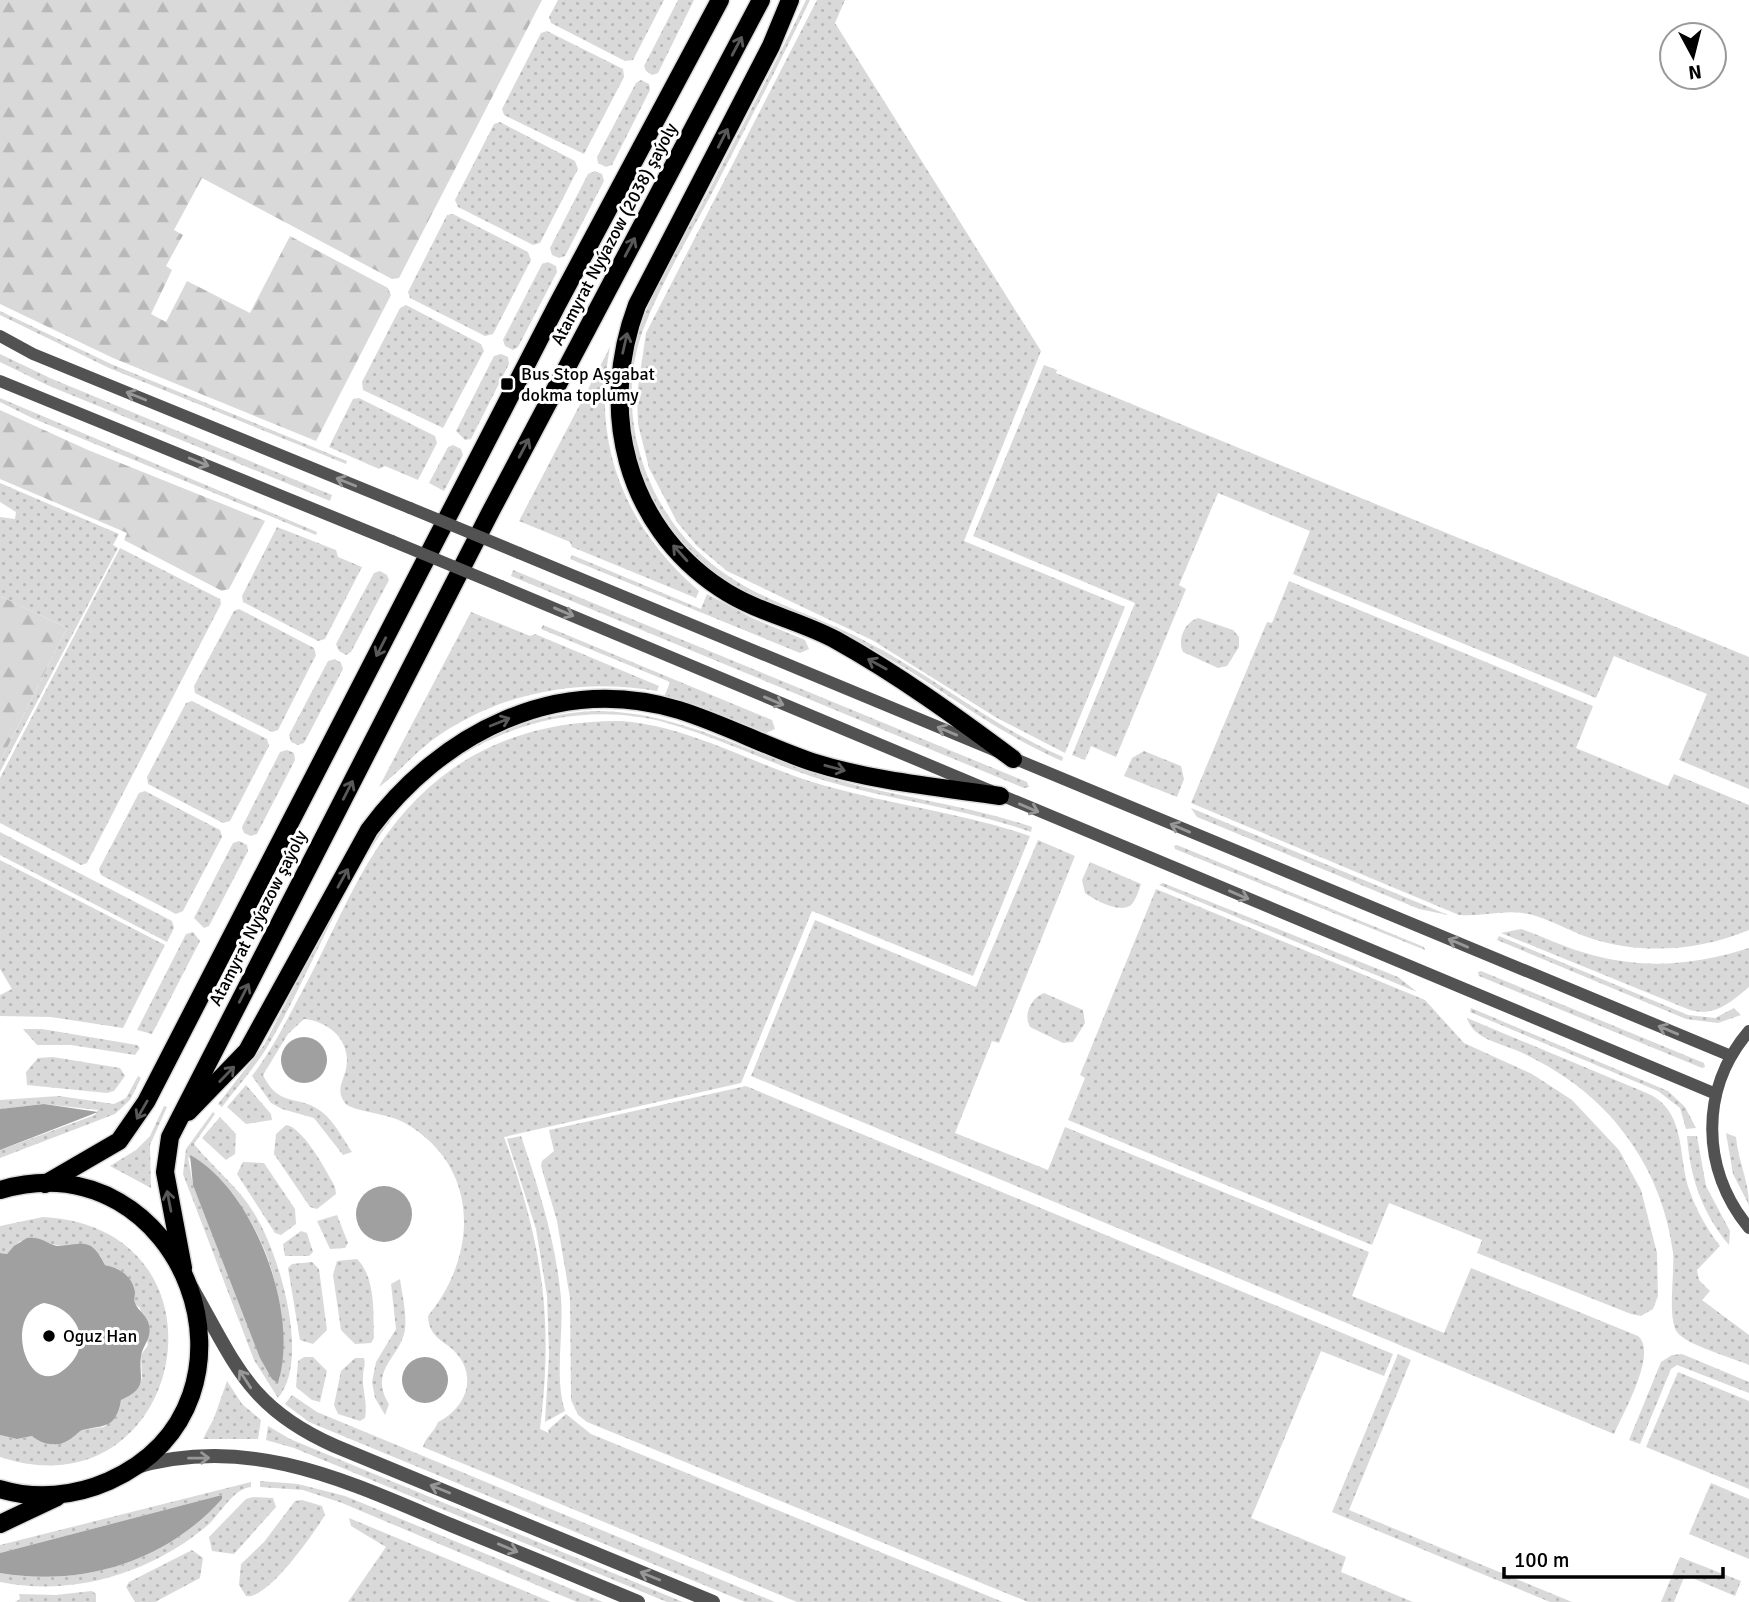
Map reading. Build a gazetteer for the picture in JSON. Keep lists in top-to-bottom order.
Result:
{
  "streets": {
    "main road": ["Atamyrat Nyýazow (2038) şaýoly", "Atamyrat Nyýazow şaýoly"]
  },
  "crossings": [
    ["Atamyrat Nyýazow (2038) şaýoly", "Atamyrat Nyýazow şaýoly"]
  ],
  "places": {
    "transit": ["Bus Stop Aşgabat dokma toplumy"],
    "other": ["Oguz Han"]
  },
  "scale_bar": "100 m",
  "north": "bottom"
}
